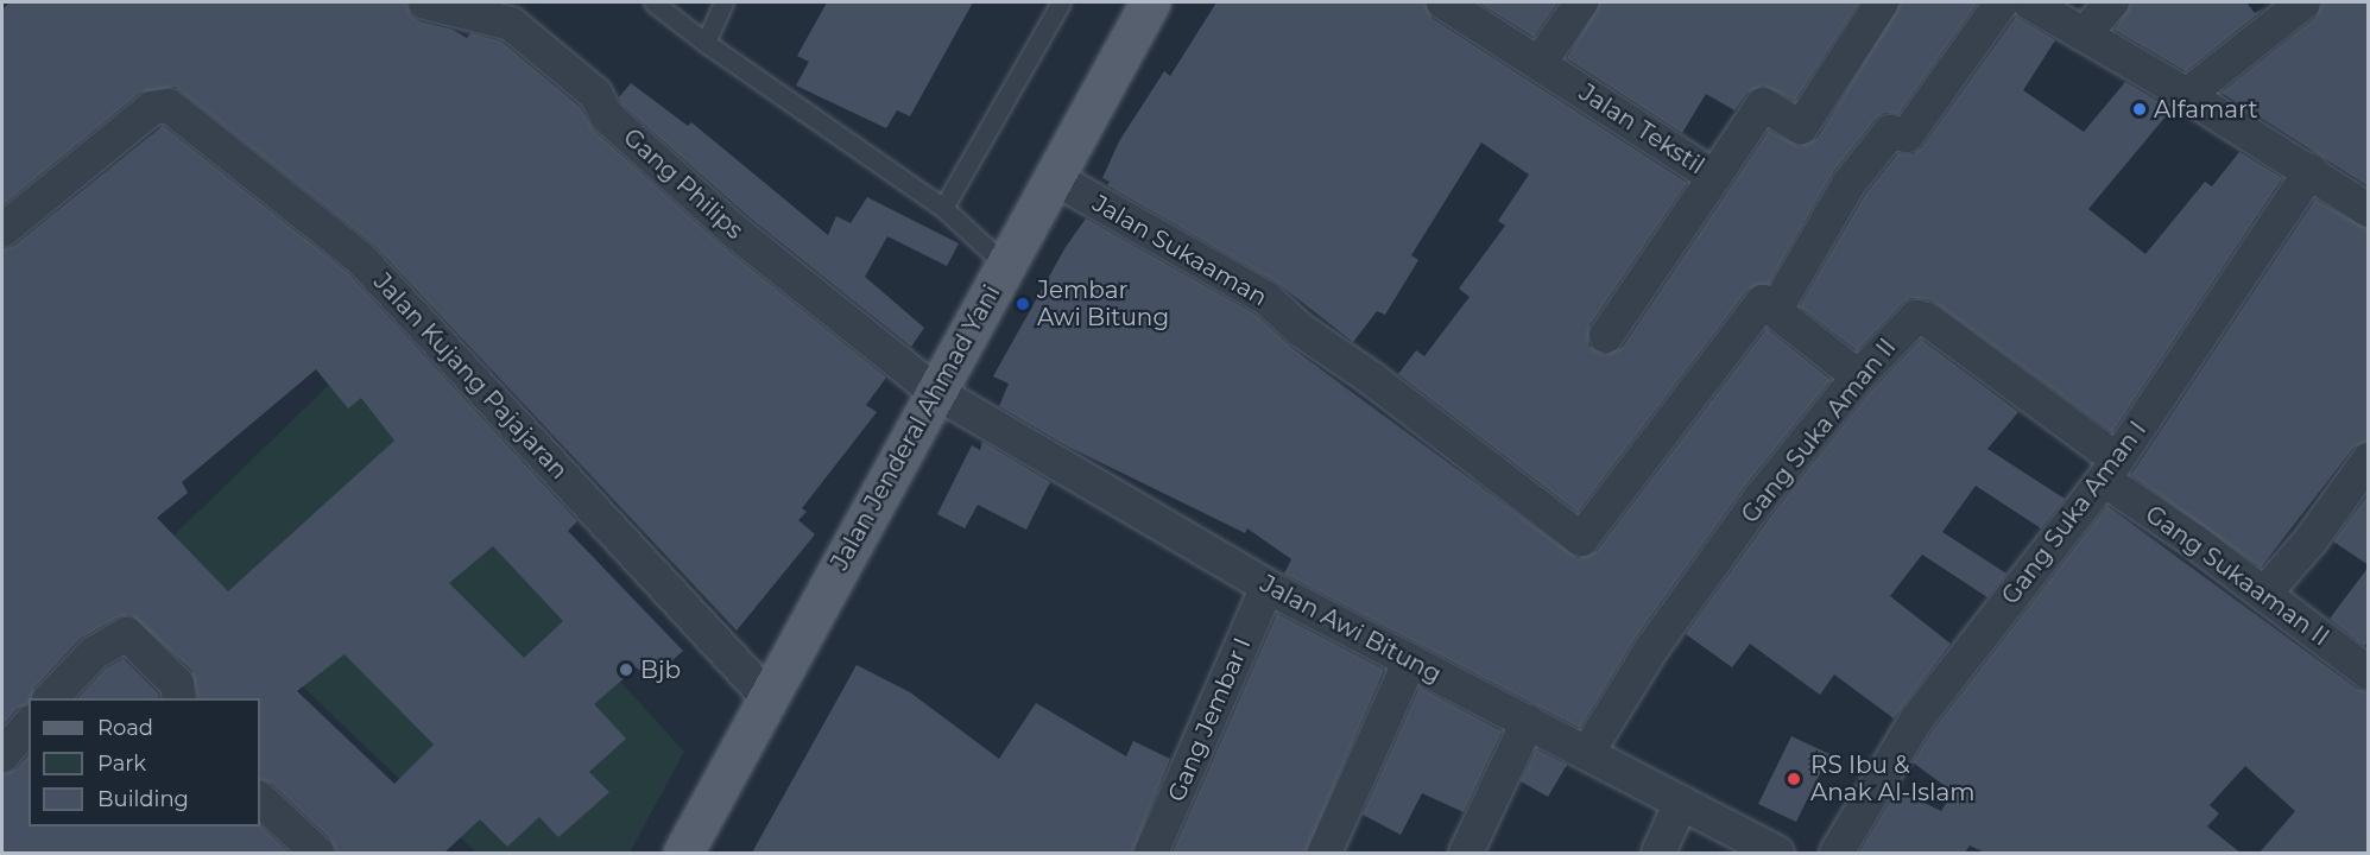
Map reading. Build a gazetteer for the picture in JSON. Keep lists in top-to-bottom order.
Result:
{
  "streets": {
    "main road": ["Jalan Jenderal Ahmad Yani"],
    "street": [
      "Jalan Tekstil",
      "Gang Philips",
      "Jalan Sukaaman",
      "Jalan Kujang Pajajaran",
      "Gang Suka Aman II",
      "Gang Suka Aman I",
      "Gang Sukaaman II",
      "Jalan Awi Bitung",
      "Gang Jembar I"
    ]
  },
  "crossings": [
    ["Gang Philips", "Jalan Jenderal Ahmad Yani"],
    ["Gang Philips", "Jalan Awi Bitung"],
    ["Jalan Sukaaman", "Jalan Jenderal Ahmad Yani"],
    ["Jalan Kujang Pajajaran", "Jalan Jenderal Ahmad Yani"],
    ["Jalan Jenderal Ahmad Yani", "Jalan Awi Bitung"],
    ["Gang Suka Aman II", "Gang Suka Aman I"],
    ["Gang Suka Aman II", "Gang Sukaaman II"],
    ["Gang Suka Aman II", "Jalan Awi Bitung"],
    ["Gang Suka Aman I", "Gang Sukaaman II"],
    ["Jalan Awi Bitung", "Gang Jembar I"]
  ],
  "places": [
    "Alfamart",
    "Jembar Awi Bitung",
    "Bjb",
    "RS Ibu & Anak Al-Islam"
  ],
  "legend": ["Road", "Park", "Building"]
}
